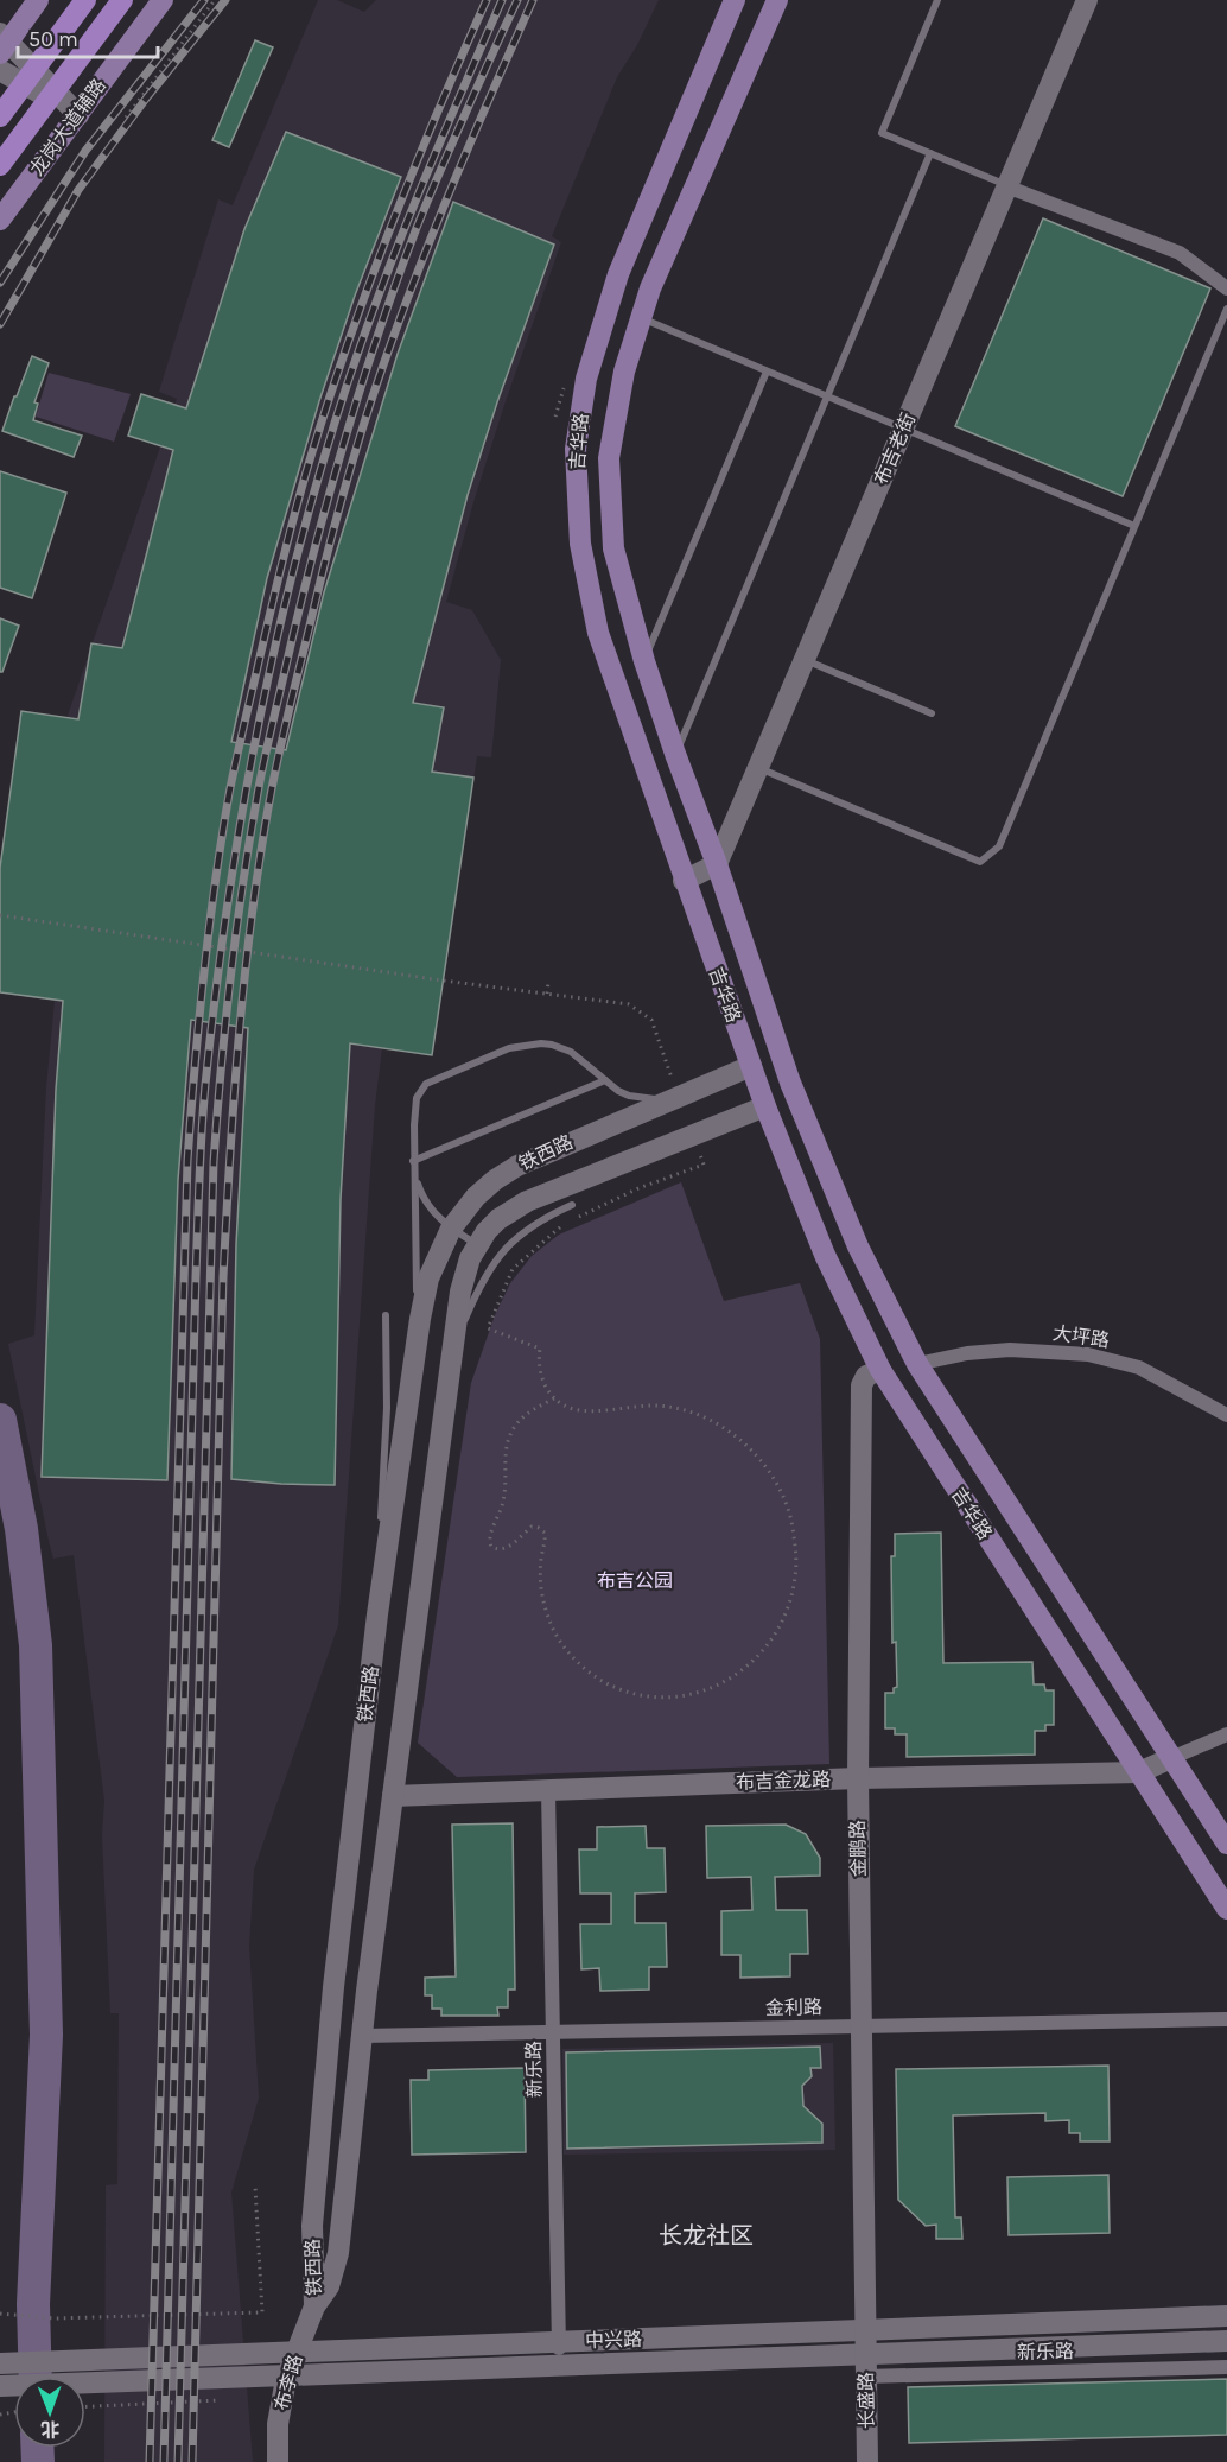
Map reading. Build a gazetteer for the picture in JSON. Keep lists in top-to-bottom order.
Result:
{
  "streets": {
    "main road": [
      "龙岗大道辅路",
      "吉华路",
      "布吉老街",
      "铁西路",
      "布吉金龙路",
      "金鹏路",
      "中兴路",
      "布李路",
      "长盛路"
    ],
    "street": ["大坪路", "金利路", "新乐路"]
  },
  "crossings": [
    ["吉华路", "布吉老街"],
    ["吉华路", "铁西路"],
    ["吉华路", "大坪路"],
    ["吉华路", "布吉金龙路"],
    ["吉华路", "金鹏路"],
    ["铁西路", "布吉金龙路"],
    ["铁西路", "金利路"],
    ["铁西路", "布李路"],
    ["布吉金龙路", "金鹏路"],
    ["布吉金龙路", "新乐路"],
    ["金鹏路", "金利路"],
    ["金鹏路", "长盛路"],
    ["金利路", "新乐路"],
    ["新乐路", "长盛路"]
  ],
  "districts": ["长龙社区"],
  "parks": ["布吉公园"],
  "scale_bar": "50 m",
  "north": "bottom"
}
